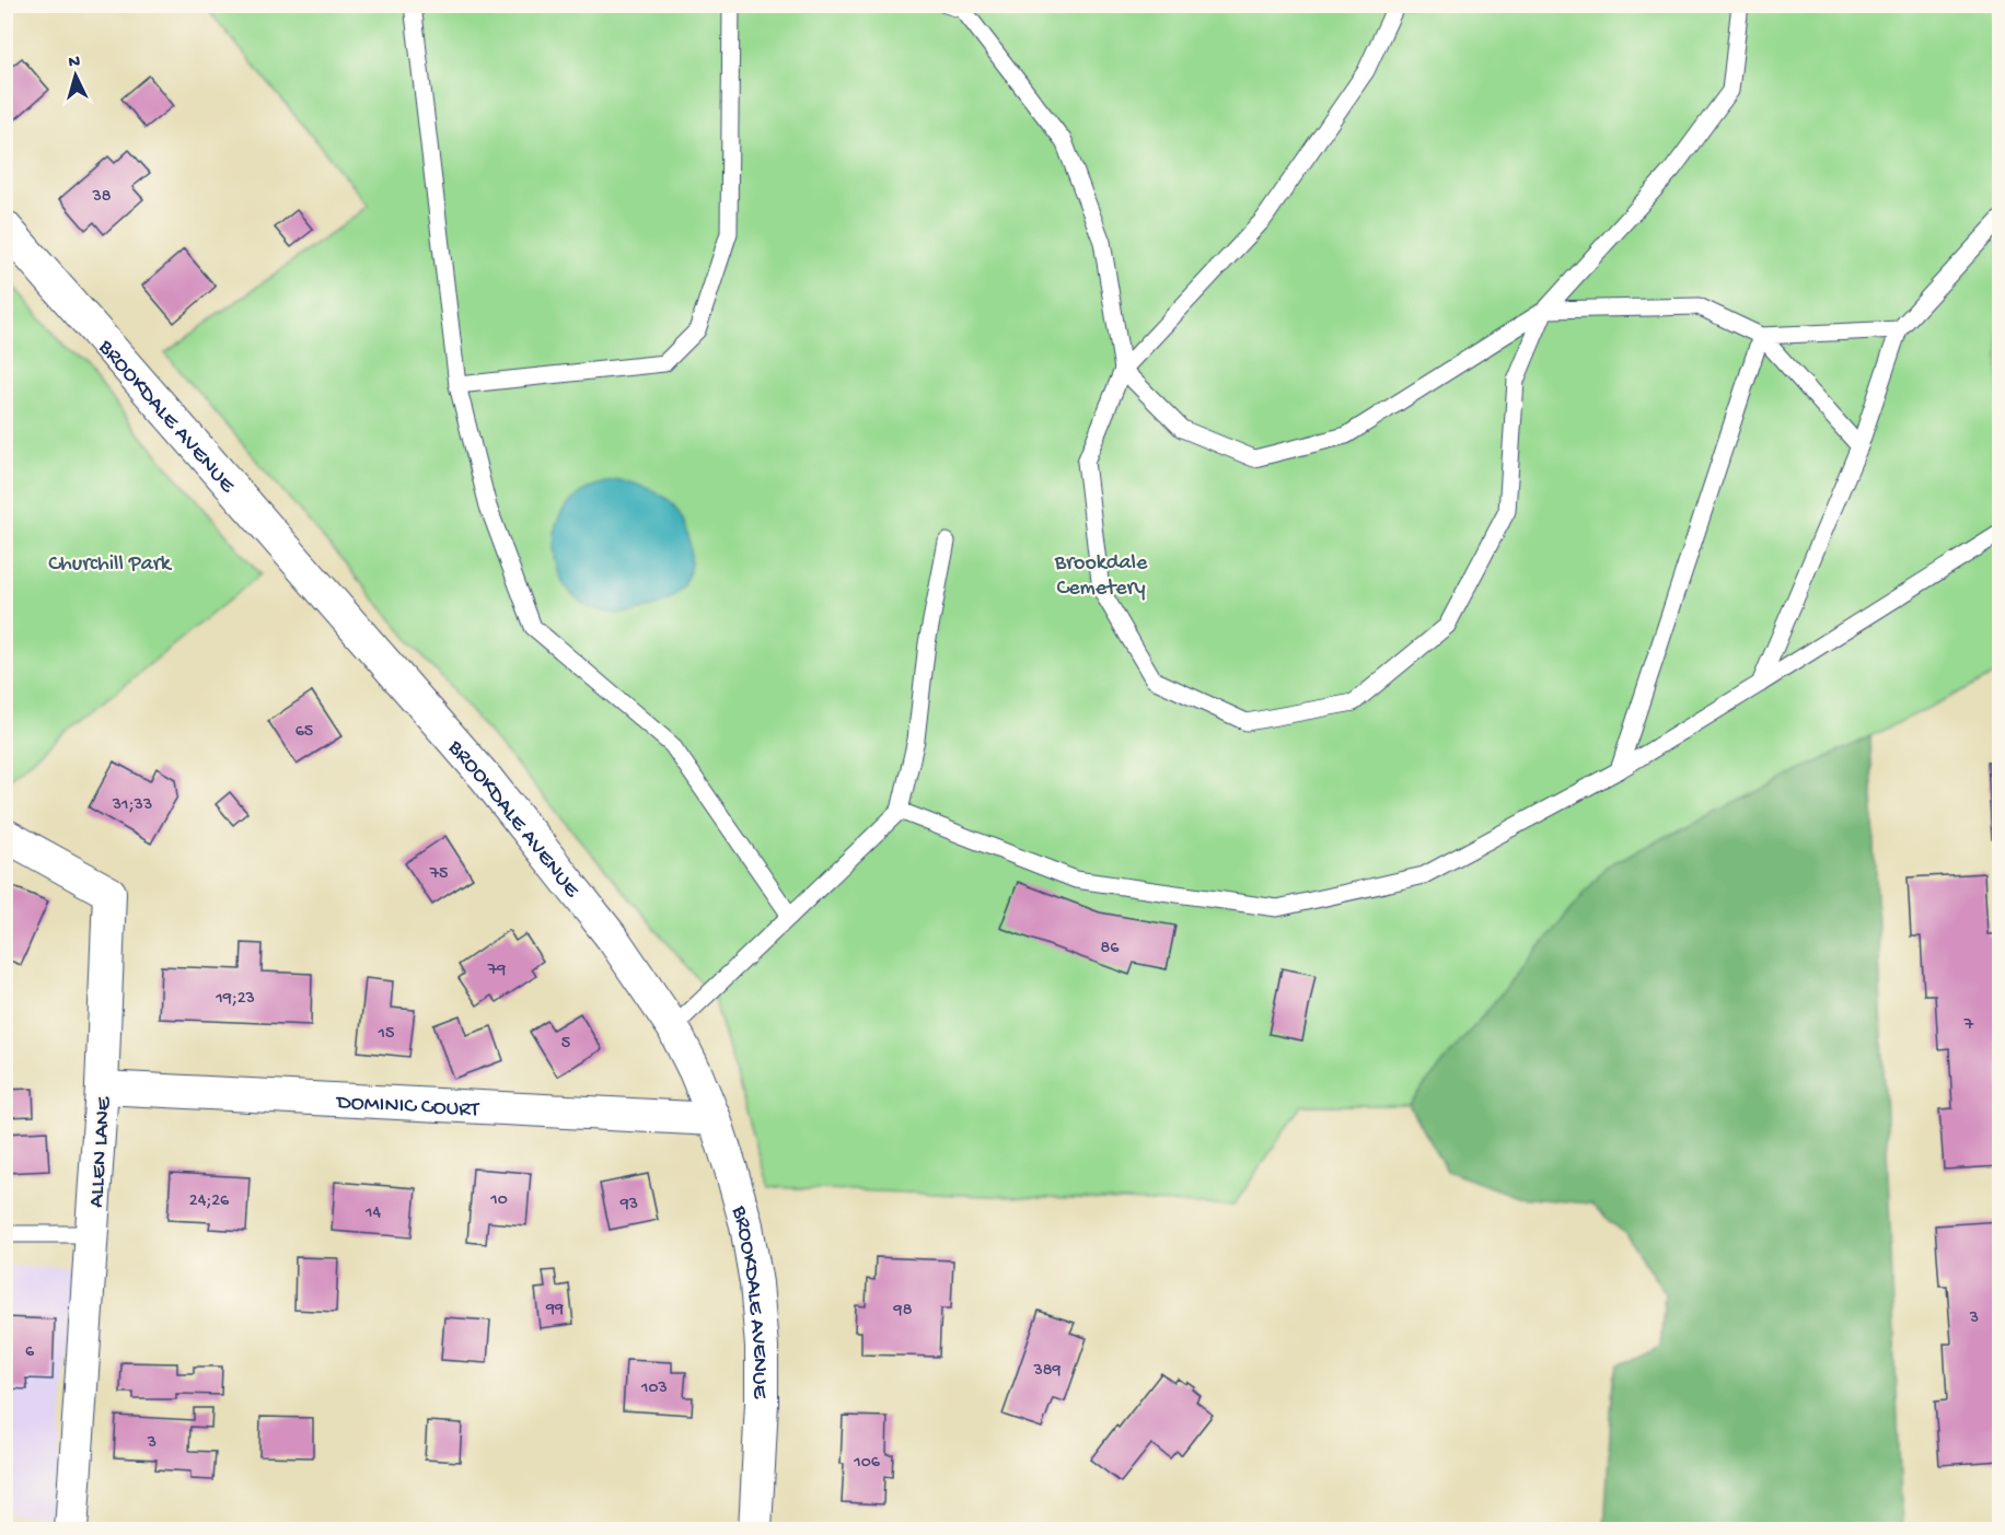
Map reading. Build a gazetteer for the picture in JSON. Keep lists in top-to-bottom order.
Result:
{
  "streets": {
    "street": ["BROOKDALE AVENUE", "DOMINIC COURT", "ALLEN LANE"]
  },
  "crossings": [
    ["BROOKDALE AVENUE", "DOMINIC COURT"],
    ["DOMINIC COURT", "ALLEN LANE"]
  ],
  "parks": ["Brookdale Cemetery", "Churchill Park"],
  "house_numbers": [
    "38",
    "65",
    "31;33",
    "75",
    "86",
    "79",
    "19;23",
    "7",
    "15",
    "5",
    "10",
    "24;26",
    "93",
    "14",
    "99",
    "98",
    "3",
    "6",
    "389",
    "103",
    "3",
    "106"
  ],
  "north": "top"
}
